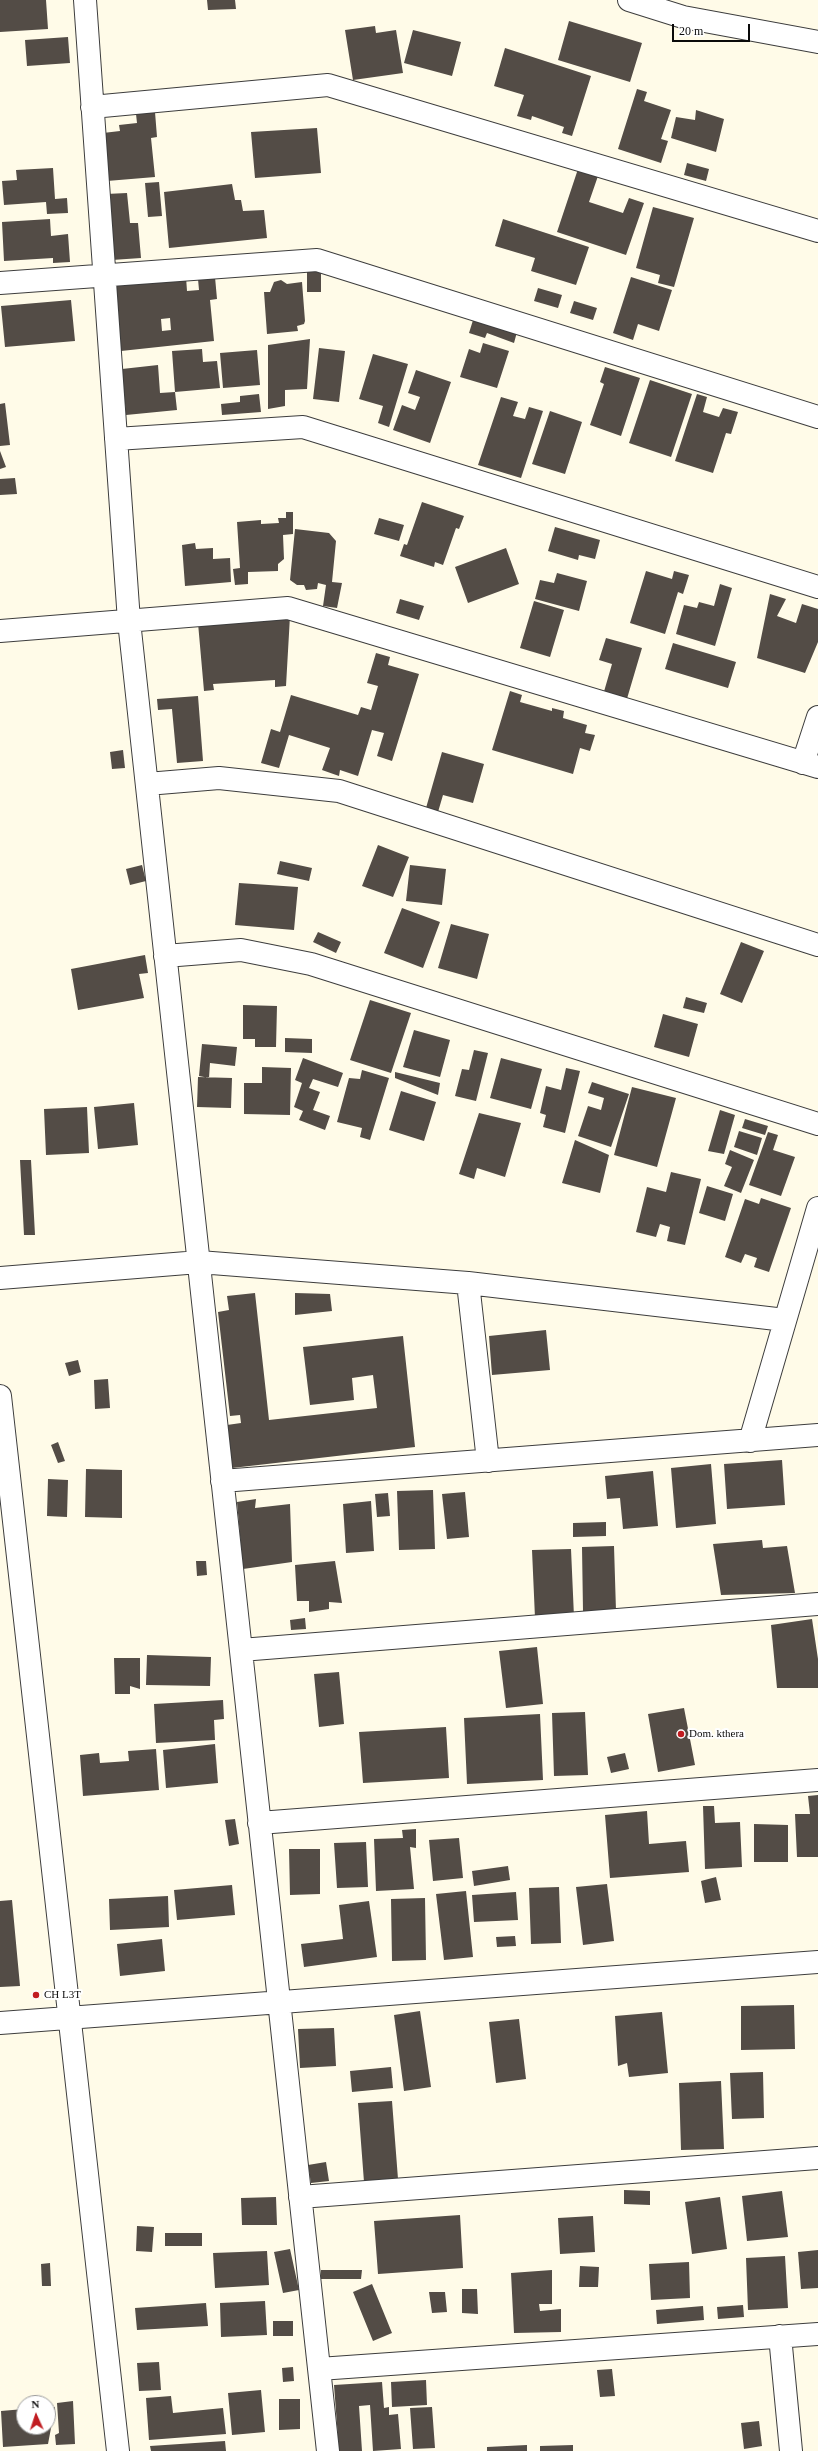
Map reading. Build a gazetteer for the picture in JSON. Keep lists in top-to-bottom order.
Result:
{
  "places": ["Dom. kthera", "CH L3T"],
  "scale_bar": "20 m",
  "north": "top"
}
